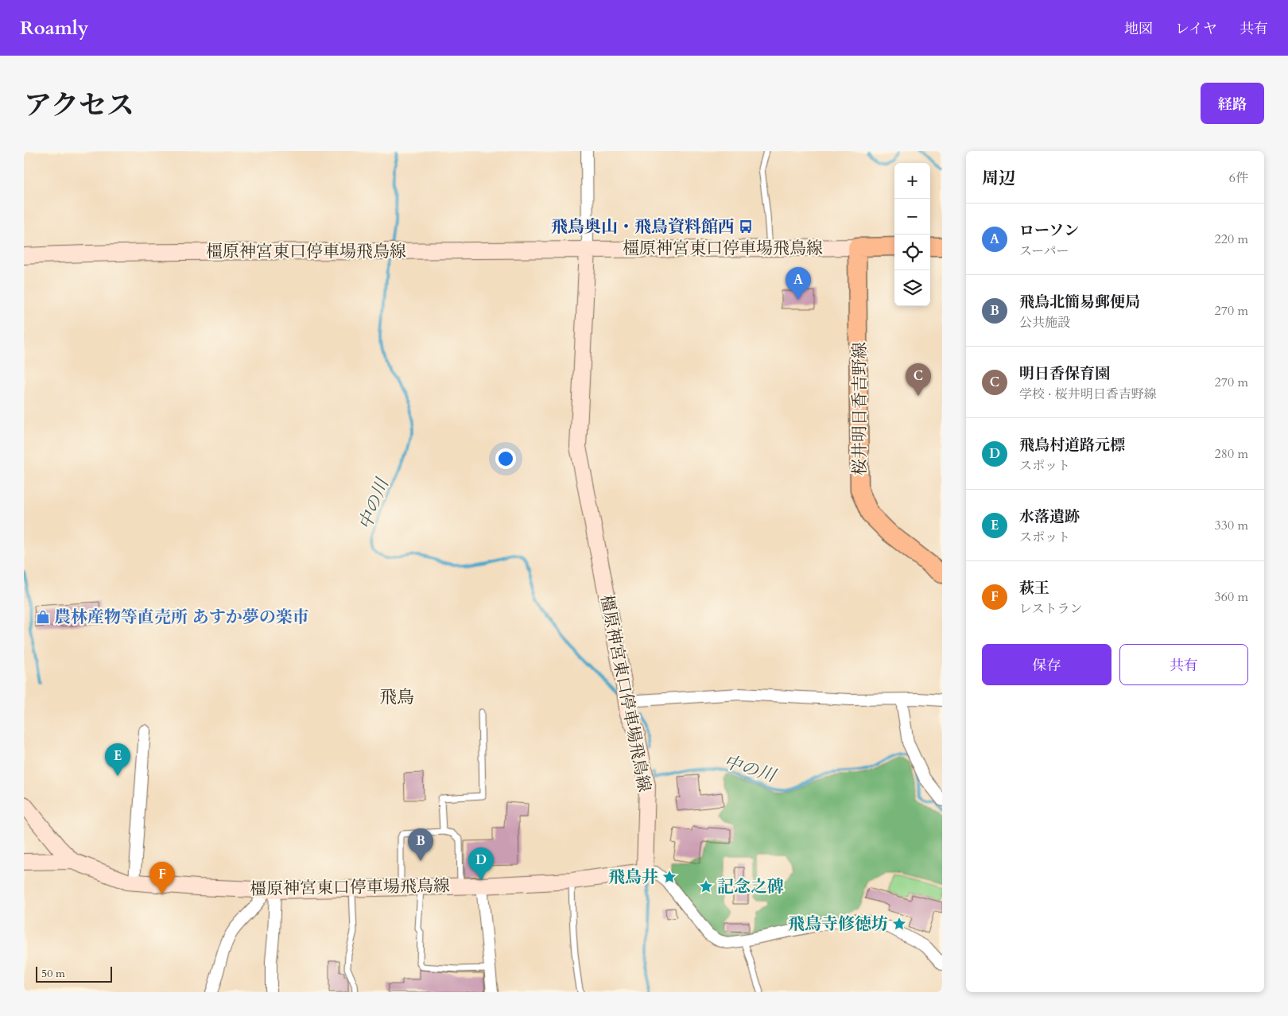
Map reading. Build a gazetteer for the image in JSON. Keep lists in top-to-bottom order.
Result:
{
  "streets": {
    "main road": ["橿原神宮東口停車場飛鳥線", "桜井明日香吉野線"]
  },
  "crossings": [
    ["橿原神宮東口停車場飛鳥線", "桜井明日香吉野線"]
  ],
  "districts": ["飛鳥"],
  "water": ["中の川"],
  "places": {
    "bus stop": ["飛鳥奥山・飛鳥資料館西"],
    "shop": ["農林産物等直売所 あすか夢の楽市"],
    "place": ["飛鳥井", "記念之碑", "飛鳥寺修徳坊"]
  },
  "scale_bar": "50 m",
  "page": {
    "header": "Roamly",
    "nav": ["地図", "レイヤ", "共有"],
    "title": "アクセス",
    "buttons": [
      "経路",
      ["保存", "共有"]
    ],
    "heading": ["周辺", "6件"],
    "map_buttons": ["+", "−"],
    "list": [
      {
        "mark": "A",
        "name": "ローソン",
        "note": "スーパー",
        "value": "220 m"
      },
      {
        "mark": "B",
        "name": "飛鳥北簡易郵便局",
        "note": "公共施設",
        "value": "270 m"
      },
      {
        "mark": "C",
        "name": "明日香保育園",
        "note": "学校 · 桜井明日香吉野線",
        "value": "270 m"
      },
      {
        "mark": "D",
        "name": "飛鳥村道路元標",
        "note": "スポット",
        "value": "280 m"
      },
      {
        "mark": "E",
        "name": "水落遺跡",
        "note": "スポット",
        "value": "330 m"
      },
      {
        "mark": "F",
        "name": "萩王",
        "note": "レストラン",
        "value": "360 m"
      }
    ],
    "pins": [
      "A",
      "C",
      "E",
      "B",
      "D",
      "F"
    ],
    "scale": "50 m"
  }
}
